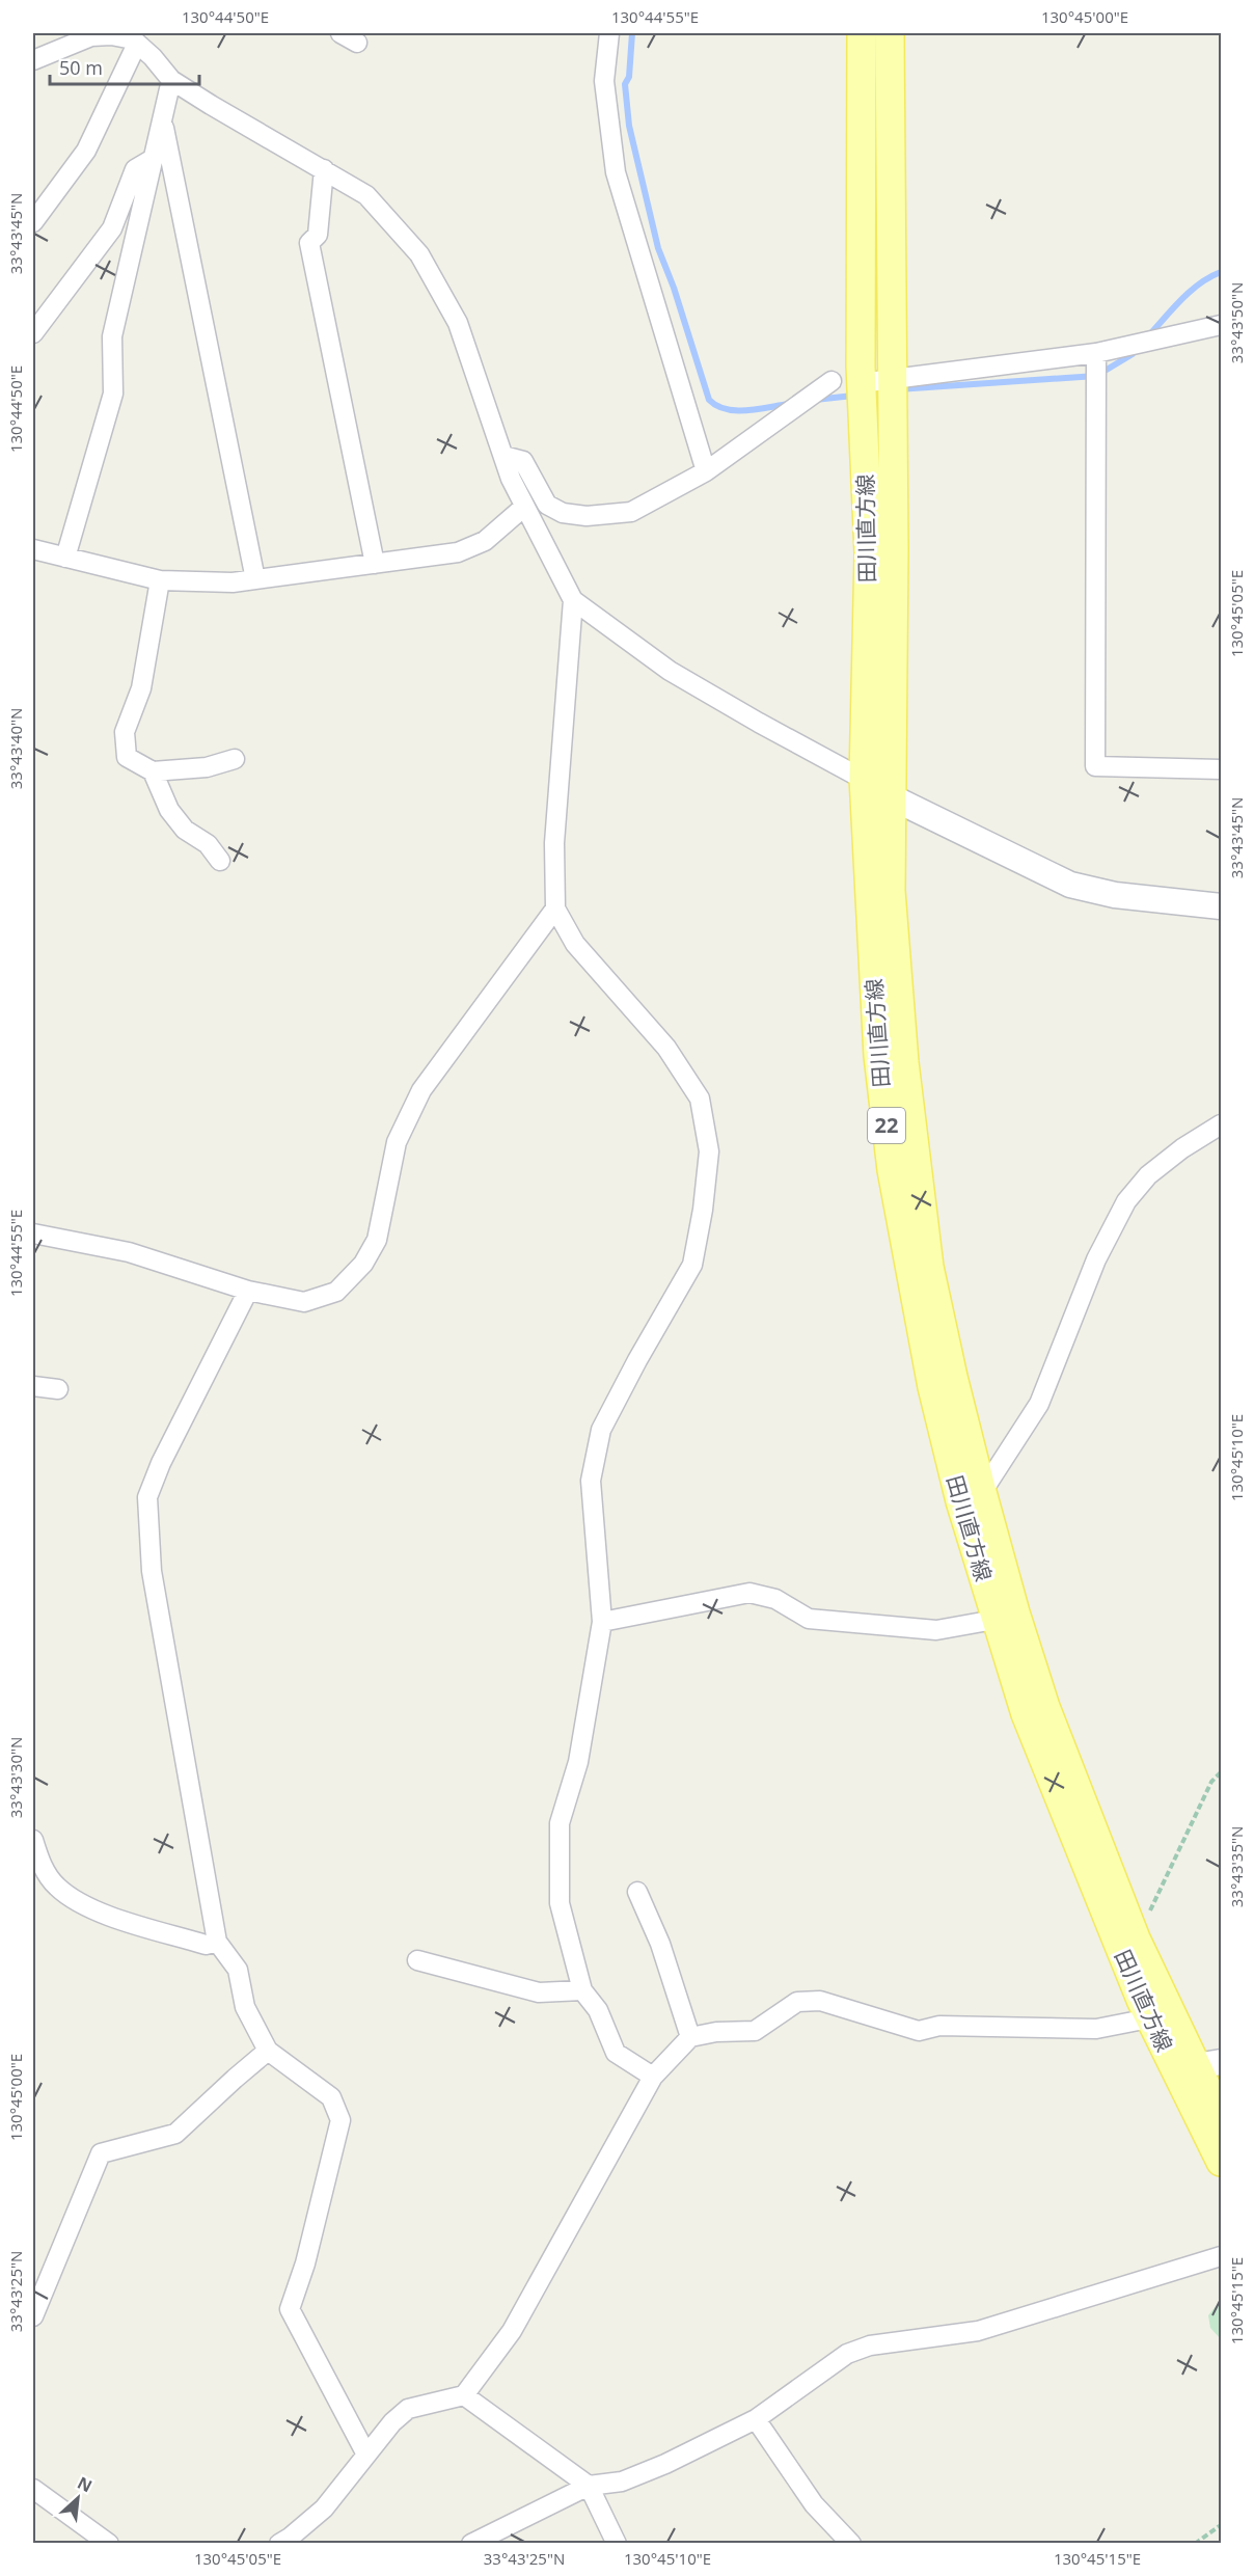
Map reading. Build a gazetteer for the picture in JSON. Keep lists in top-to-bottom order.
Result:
{
  "streets": {
    "main road": ["田川直方線", "22"]
  },
  "scale_bar": "50 m",
  "north": "top right",
  "coordinates": [
    "130°44'50\"E",
    "130°44'55\"E",
    "130°45'00\"E",
    "33°43'45\"N",
    "33°43'50\"N",
    "130°45'05\"E",
    "33°43'40\"N",
    "130°45'10\"E",
    "33°43'30\"N",
    "33°43'35\"N",
    "33°43'25\"N",
    "130°45'15\"E"
  ]
}
